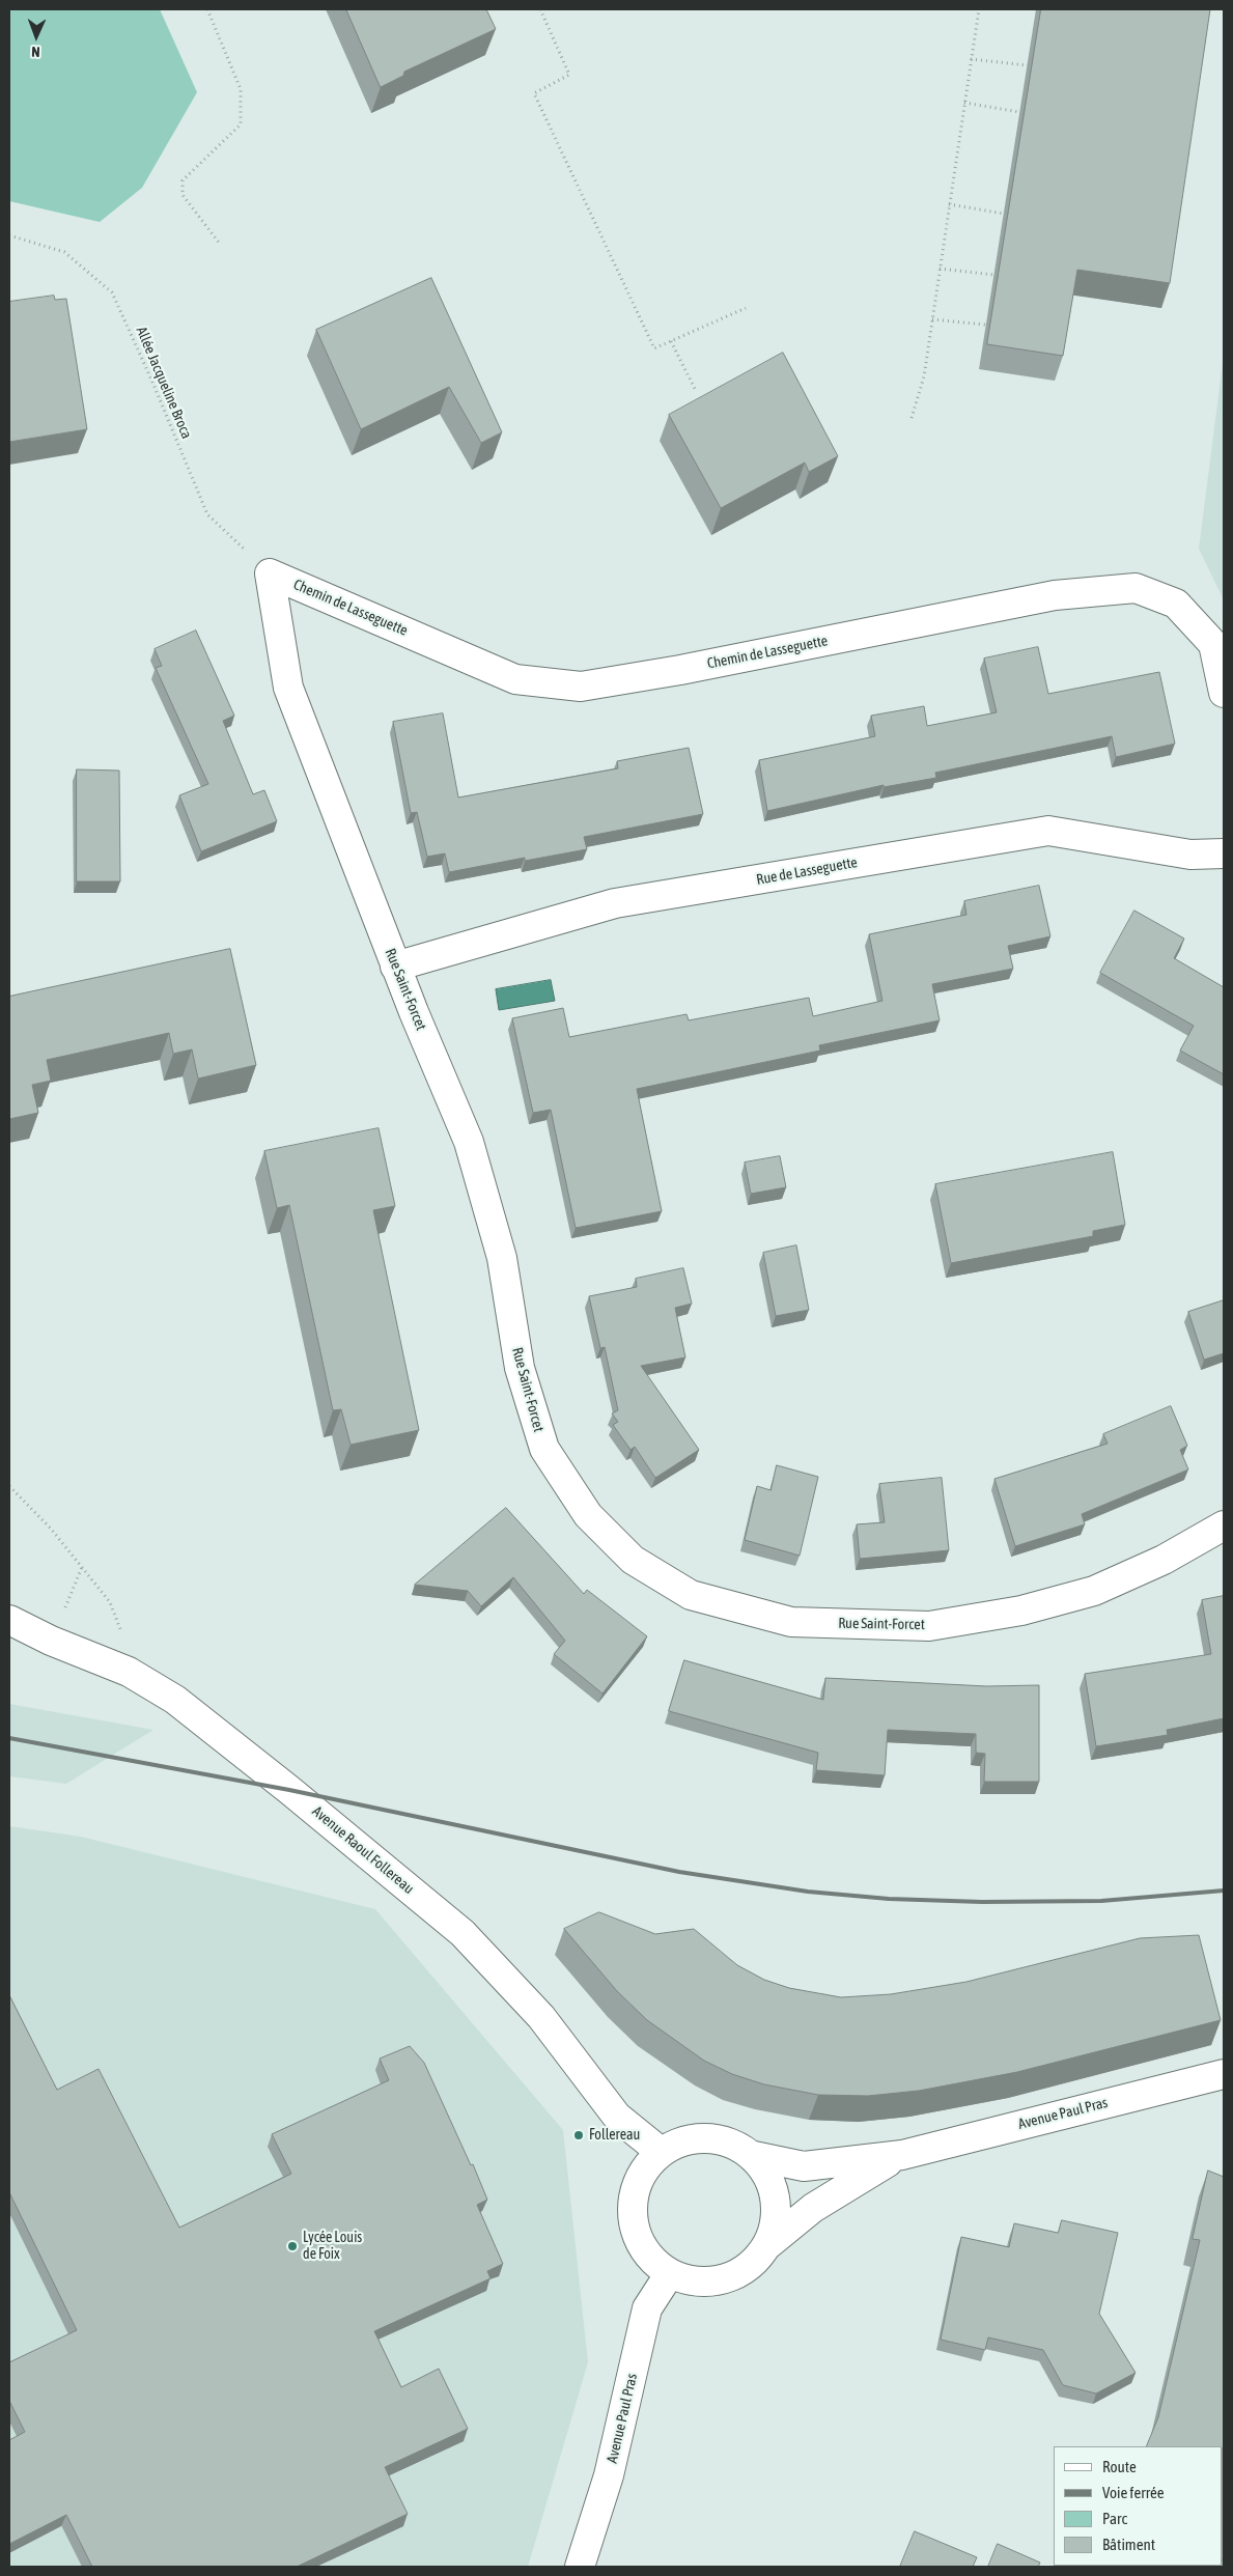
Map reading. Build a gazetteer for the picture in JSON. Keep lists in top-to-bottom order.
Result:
{
  "streets": {
    "street": [
      "Chemin de Lasseguette",
      "Rue de Lasseguette",
      "Rue Saint-Forcet",
      "Avenue Raoul Follereau",
      "Avenue Paul Pras"
    ],
    "path": ["Allée Jacqueline Broca"]
  },
  "crossings": [
    ["Allée Jacqueline Broca", "Chemin de Lasseguette"],
    ["Allée Jacqueline Broca", "Rue Saint-Forcet"],
    ["Chemin de Lasseguette", "Rue Saint-Forcet"],
    ["Rue de Lasseguette", "Rue Saint-Forcet"],
    ["Avenue Raoul Follereau", "Avenue Paul Pras"]
  ],
  "places": ["Follereau", "Lycée Louis de Foix"],
  "legend": [
    "Route",
    "Voie ferrée",
    "Parc",
    "Bâtiment"
  ],
  "north": "bottom"
}
